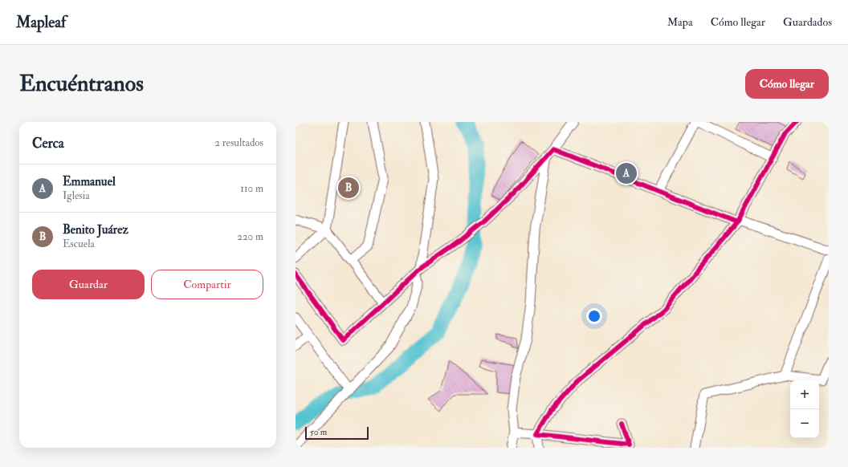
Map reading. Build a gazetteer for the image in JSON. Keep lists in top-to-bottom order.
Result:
{
  "scale_bar": "50 m",
  "page": {
    "header": "Mapleaf",
    "nav": ["Mapa", "Cómo llegar", "Guardados"],
    "buttons": [
      "Cómo llegar",
      ["Guardar", "Compartir"]
    ],
    "title": "Encuéntranos",
    "heading": ["Cerca", "2 resultados"],
    "pins": ["A", "B"],
    "list": [
      {
        "mark": "A",
        "name": "Emmanuel",
        "note": "Iglesia",
        "value": "110 m"
      },
      {
        "mark": "B",
        "name": "Benito Juárez",
        "note": "Escuela",
        "value": "220 m"
      }
    ],
    "map_buttons": ["+", "−"],
    "scale": "50 m"
  }
}
